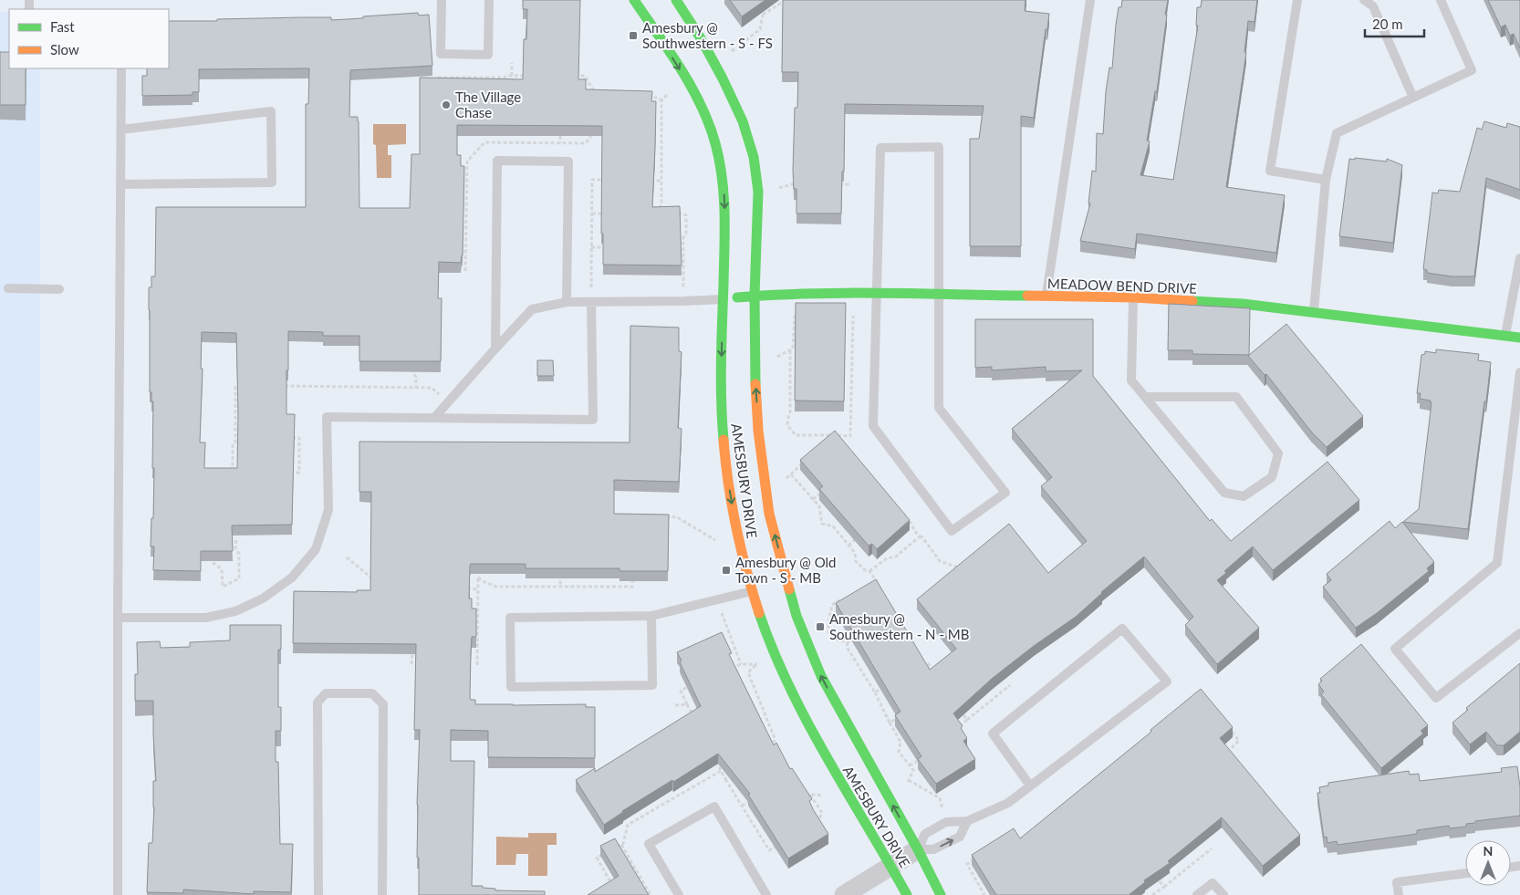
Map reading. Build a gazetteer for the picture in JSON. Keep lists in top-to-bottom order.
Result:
{
  "streets": {
    "street": ["MEADOW BEND DRIVE", "AMESBURY DRIVE"]
  },
  "crossings": [
    ["MEADOW BEND DRIVE", "AMESBURY DRIVE"]
  ],
  "places": {
    "transit": ["Amesbury @ Southwestern - S - FS", "Amesbury @ Old Town - S - MB", "Amesbury @ Southwestern - N - MB"],
    "other": ["The Village Chase"]
  },
  "legend": ["Fast", "Slow"],
  "scale_bar": "20 m",
  "north": "top"
}
